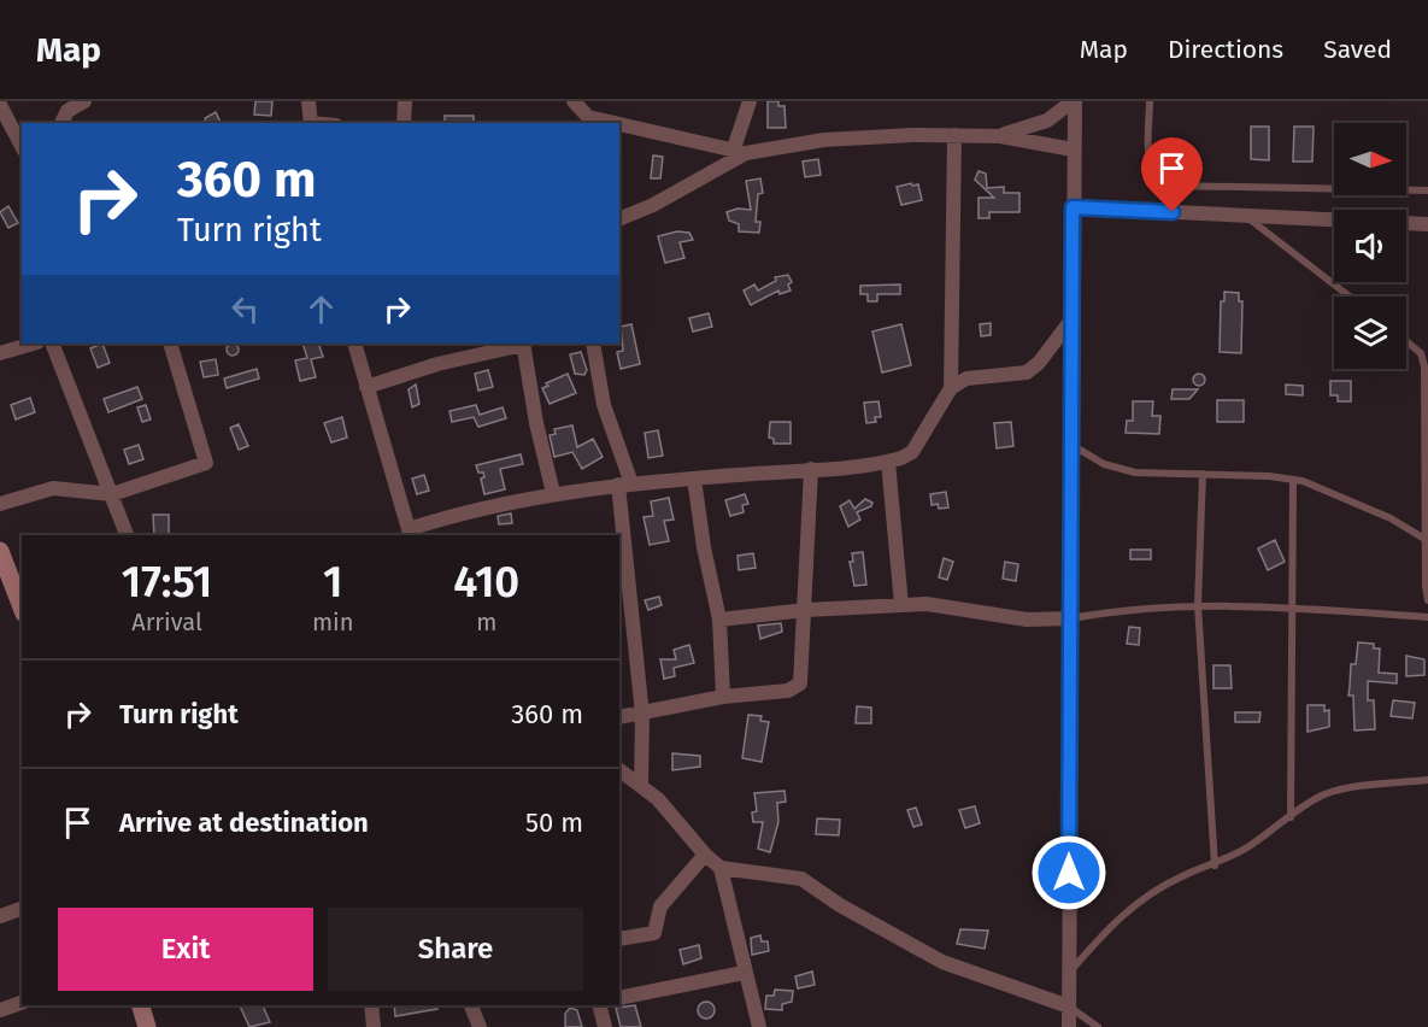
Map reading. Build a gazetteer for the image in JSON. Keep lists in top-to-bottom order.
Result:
{
  "north": "right",
  "page": {
    "header": "Map",
    "nav": ["Map", "Directions", "Saved"],
    "turn": ["360 m", "Turn right"],
    "eta": [
      "17:51",
      "Arrival",
      "1",
      "min",
      "410",
      "m"
    ],
    "list": [
      {
        "name": "Turn right",
        "value": "360 m"
      },
      {
        "name": "Arrive at destination",
        "value": "50 m"
      }
    ],
    "buttons": ["Exit", "Share"]
  }
}
